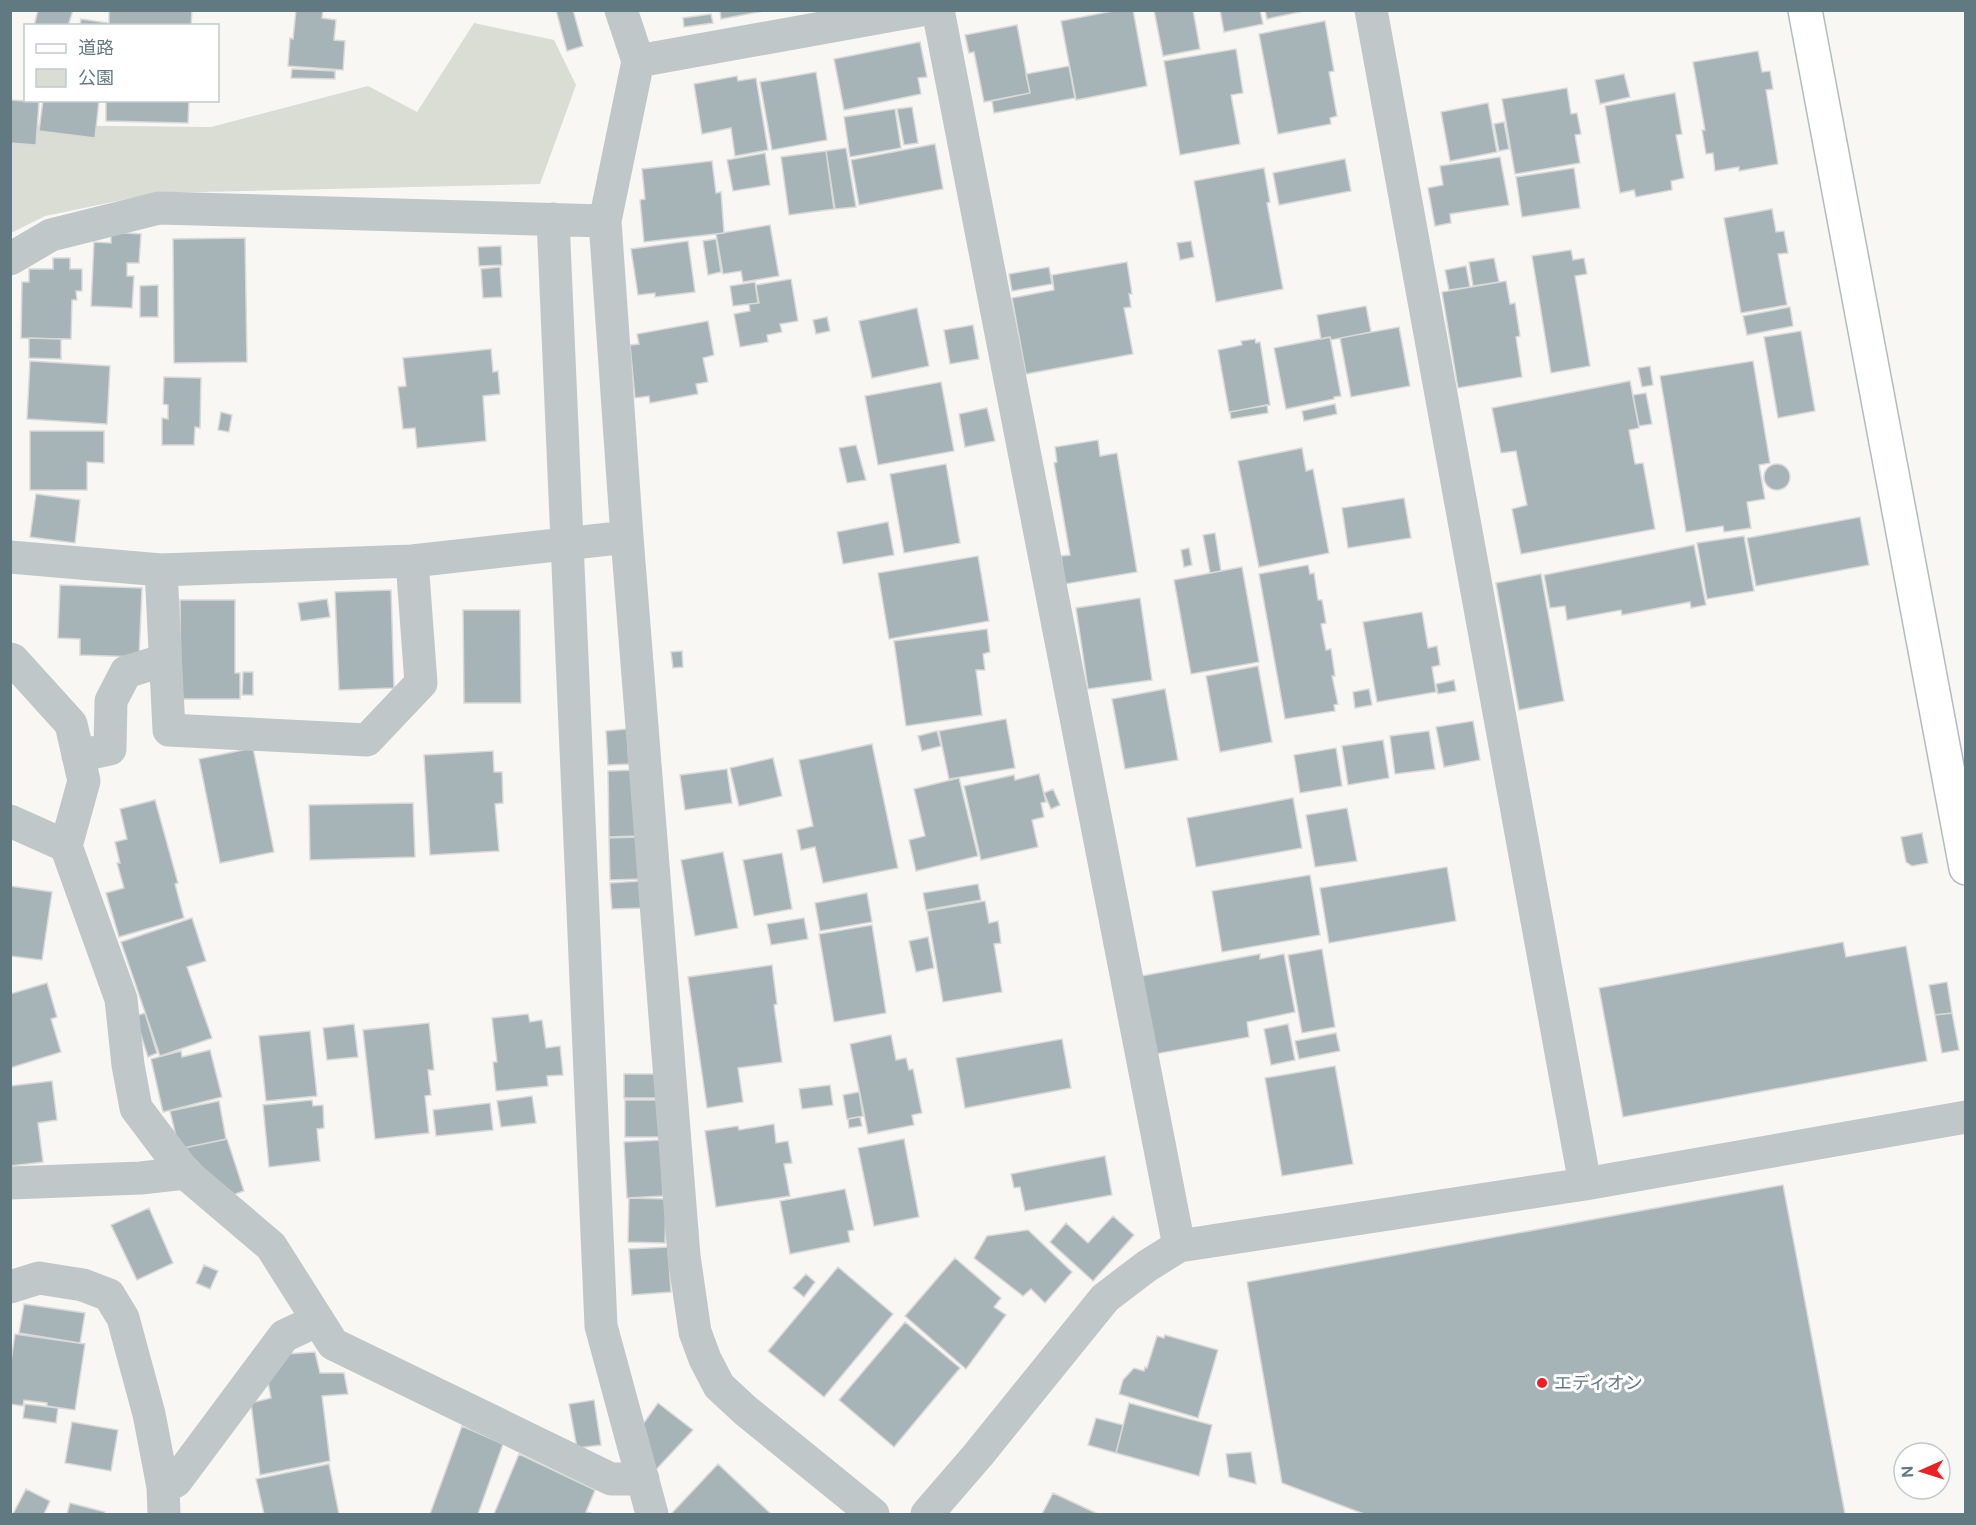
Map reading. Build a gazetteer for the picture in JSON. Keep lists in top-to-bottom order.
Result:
{
  "places": ["エディオン"],
  "legend": ["道路", "公園"],
  "north": "left"
}
